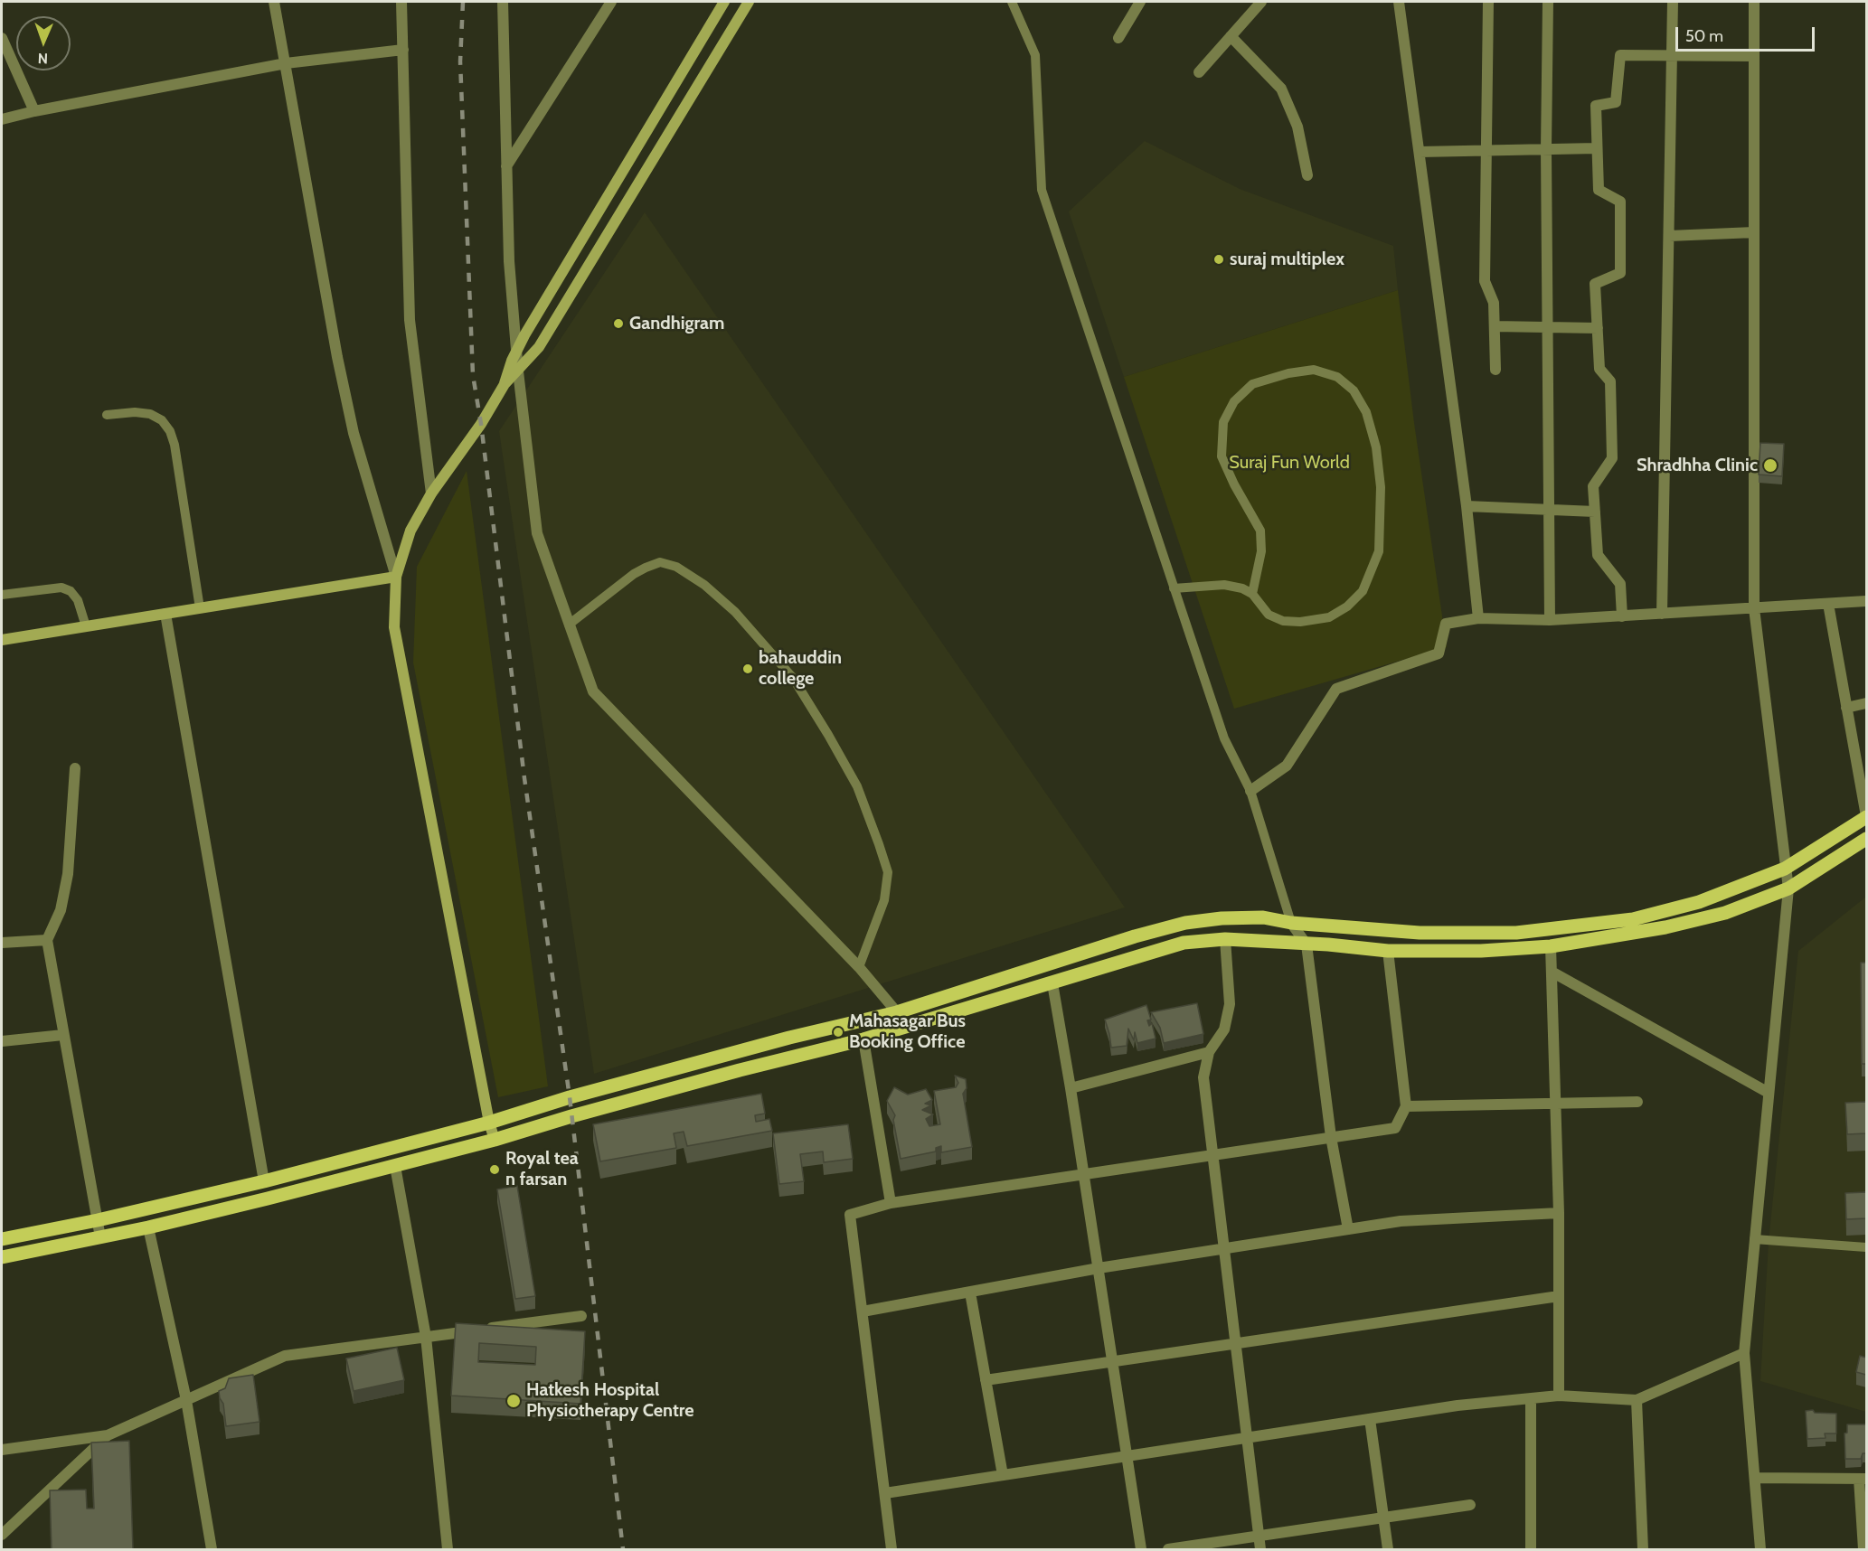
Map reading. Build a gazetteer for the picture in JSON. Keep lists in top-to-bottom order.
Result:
{
  "parks": ["Suraj Fun World"],
  "places": [
    "suraj multiplex",
    "Gandhigram",
    "Shradhha Clinic",
    "bahauddin college",
    "Mahasagar Bus Booking Office",
    "Royal tea n farsan",
    "Hatkesh Hospital Physiotherapy Centre"
  ],
  "scale_bar": "50 m",
  "north": "bottom"
}
